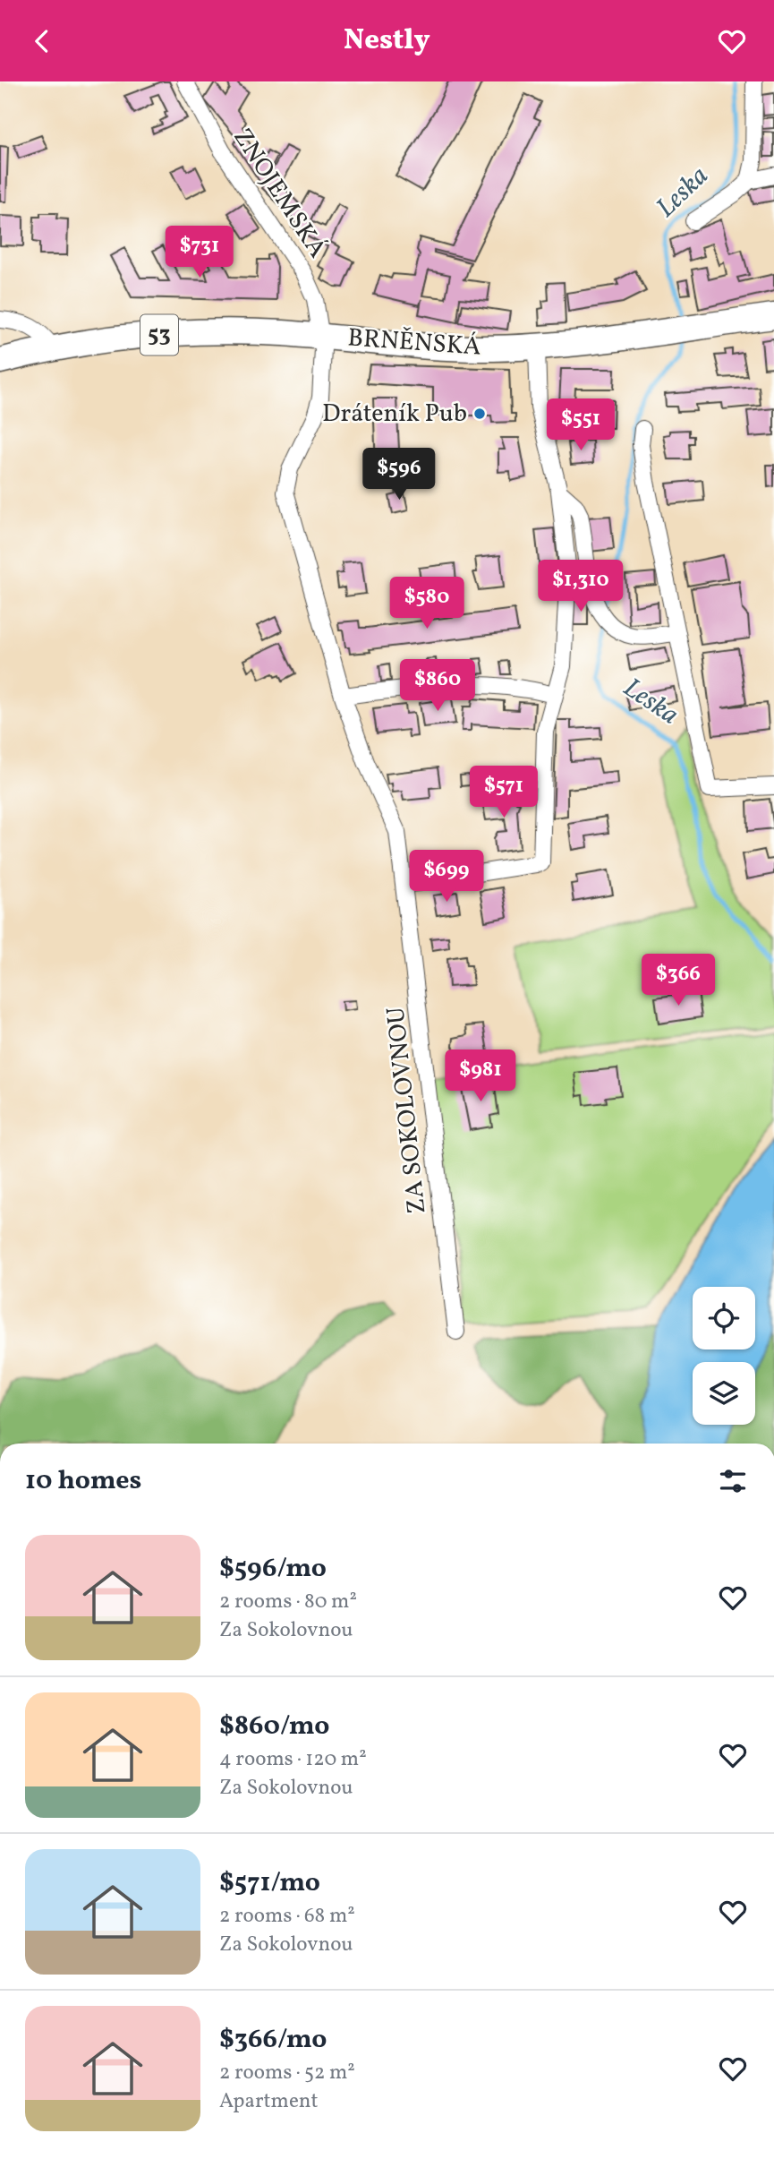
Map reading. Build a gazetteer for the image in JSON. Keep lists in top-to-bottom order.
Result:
{
  "streets": {
    "main road": ["53", "BRNĚNSKÁ"],
    "street": ["ZNOJEMSKÁ", "ZA SOKOLOVNOU"]
  },
  "crossings": [
    ["ZNOJEMSKÁ", "BRNĚNSKÁ"],
    ["ZNOJEMSKÁ", "ZA SOKOLOVNOU"],
    ["BRNĚNSKÁ", "ZA SOKOLOVNOU"]
  ],
  "water": ["Leska"],
  "places": ["Dráteník Pub"],
  "page": {
    "header": "Nestly",
    "price": [
      "$731",
      "$551",
      "$596",
      "$1,310",
      "$580",
      "$860",
      "$571",
      "$699",
      "$366",
      "$981"
    ],
    "heading": "10 homes",
    "list": [
      {
        "name": "$596/mo",
        "note": "2 rooms · 80 m² · Za Sokolovnou"
      },
      {
        "name": "$860/mo",
        "note": "4 rooms · 120 m² · Za Sokolovnou"
      },
      {
        "name": "$571/mo",
        "note": "2 rooms · 68 m² · Za Sokolovnou"
      },
      {
        "name": "$366/mo",
        "note": "2 rooms · 52 m² · Apartment"
      }
    ]
  }
}
